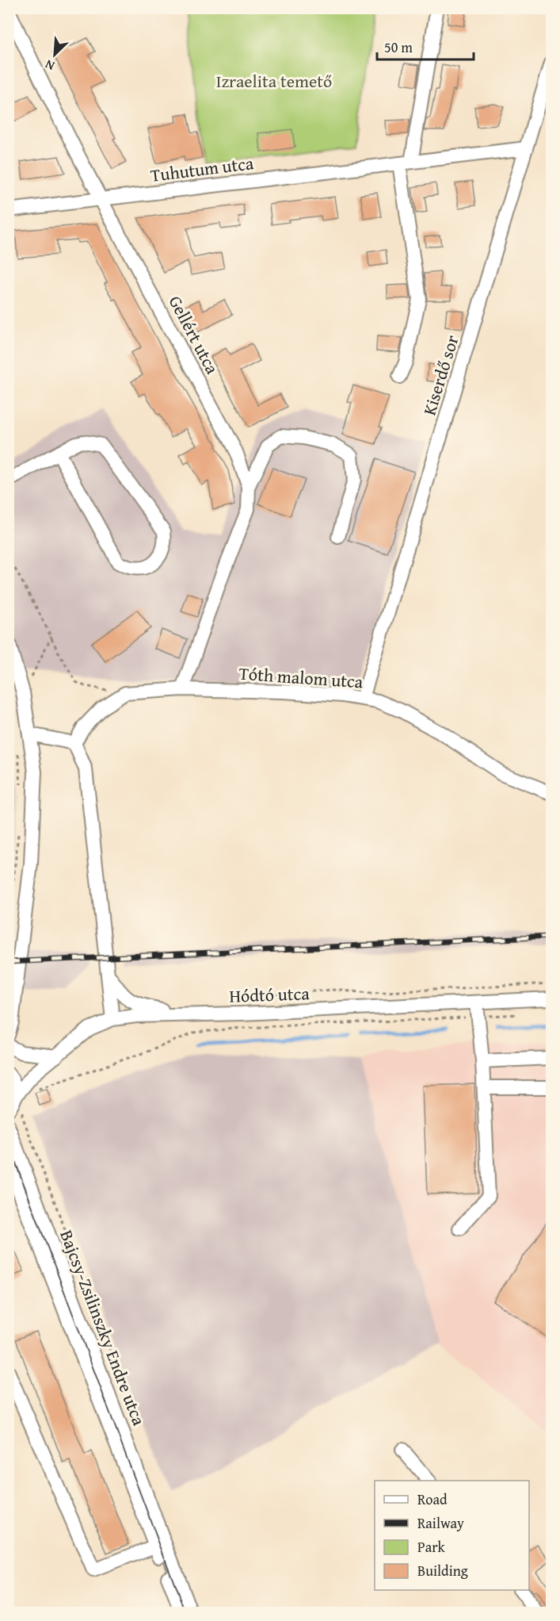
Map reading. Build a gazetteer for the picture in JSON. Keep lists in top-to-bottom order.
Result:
{
  "streets": {
    "street": [
      "Tuhutum utca",
      "Gellért utca",
      "Kiserdő sor",
      "Tóth malom utca",
      "Hódtó utca",
      "Bajcsy-Zsilinszky Endre utca"
    ]
  },
  "crossings": [
    ["Tuhutum utca", "Gellért utca"],
    ["Tuhutum utca", "Kiserdő sor"],
    ["Gellért utca", "Tóth malom utca"],
    ["Kiserdő sor", "Tóth malom utca"]
  ],
  "parks": ["Izraelita temető"],
  "legend": [
    "Road",
    "Railway",
    "Park",
    "Building"
  ],
  "scale_bar": "50 m",
  "north": "bottom left"
}
